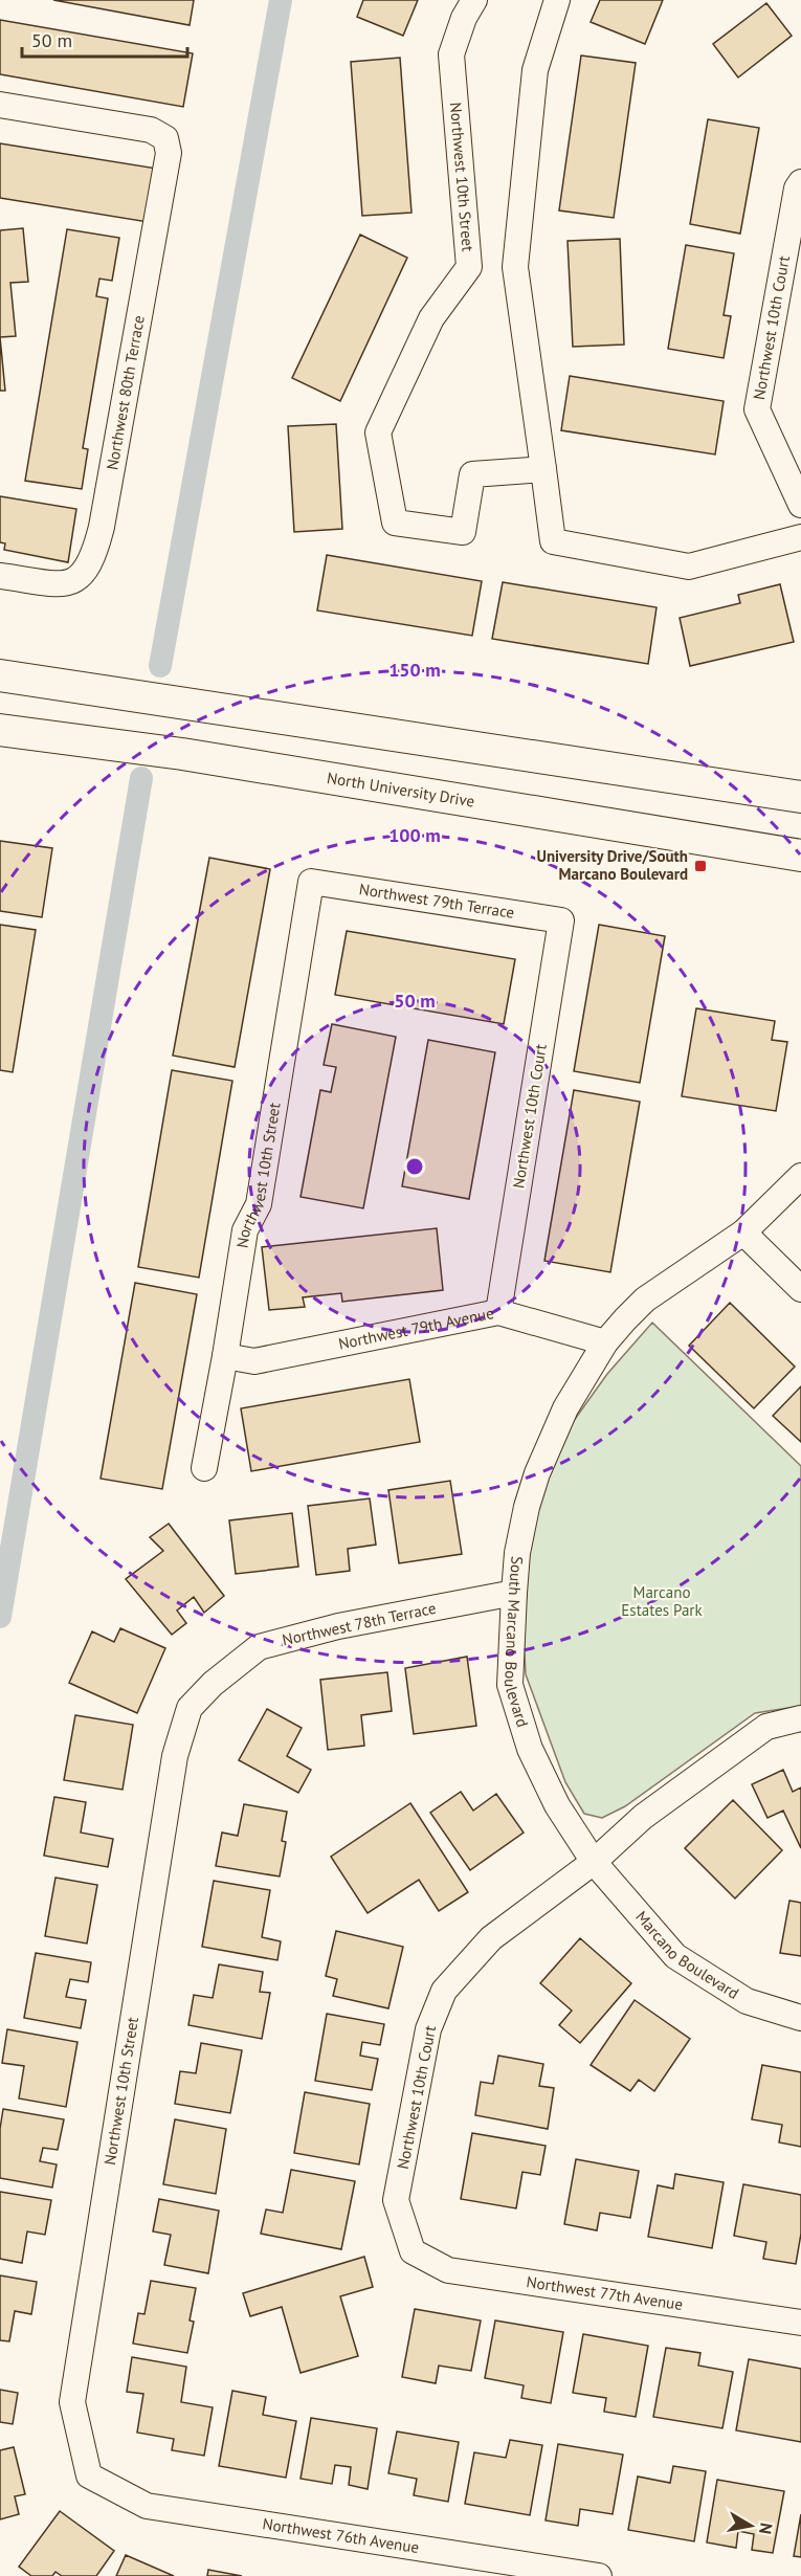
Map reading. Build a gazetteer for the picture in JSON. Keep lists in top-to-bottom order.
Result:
{
  "streets": {
    "main road": ["North University Drive"],
    "street": [
      "Northwest 10th Street",
      "Northwest 10th Court",
      "Northwest 80th Terrace",
      "Northwest 79th Terrace",
      "Northwest 79th Avenue",
      "Northwest 78th Terrace",
      "South Marcano Boulevard",
      "Marcano Boulevard",
      "Northwest 77th Avenue",
      "Northwest 76th Avenue"
    ]
  },
  "crossings": [
    ["Northwest 10th Street", "Northwest 79th Terrace"],
    ["Northwest 10th Street", "Northwest 79th Avenue"],
    ["Northwest 10th Street", "Northwest 78th Terrace"],
    ["Northwest 10th Street", "Northwest 76th Avenue"],
    ["Northwest 10th Court", "Northwest 79th Terrace"],
    ["Northwest 10th Court", "Northwest 79th Avenue"],
    ["Northwest 10th Court", "South Marcano Boulevard"],
    ["Northwest 10th Court", "Marcano Boulevard"],
    ["Northwest 10th Court", "Northwest 77th Avenue"],
    ["Northwest 79th Avenue", "South Marcano Boulevard"],
    ["Northwest 78th Terrace", "South Marcano Boulevard"],
    ["South Marcano Boulevard", "Marcano Boulevard"]
  ],
  "parks": ["Marcano Estates Park"],
  "places": {
    "transit": ["University Drive/South Marcano Boulevard"]
  },
  "scale_bar": "50 m",
  "north": "right",
  "rings": ["150 m", "100 m", "50 m"]
}
